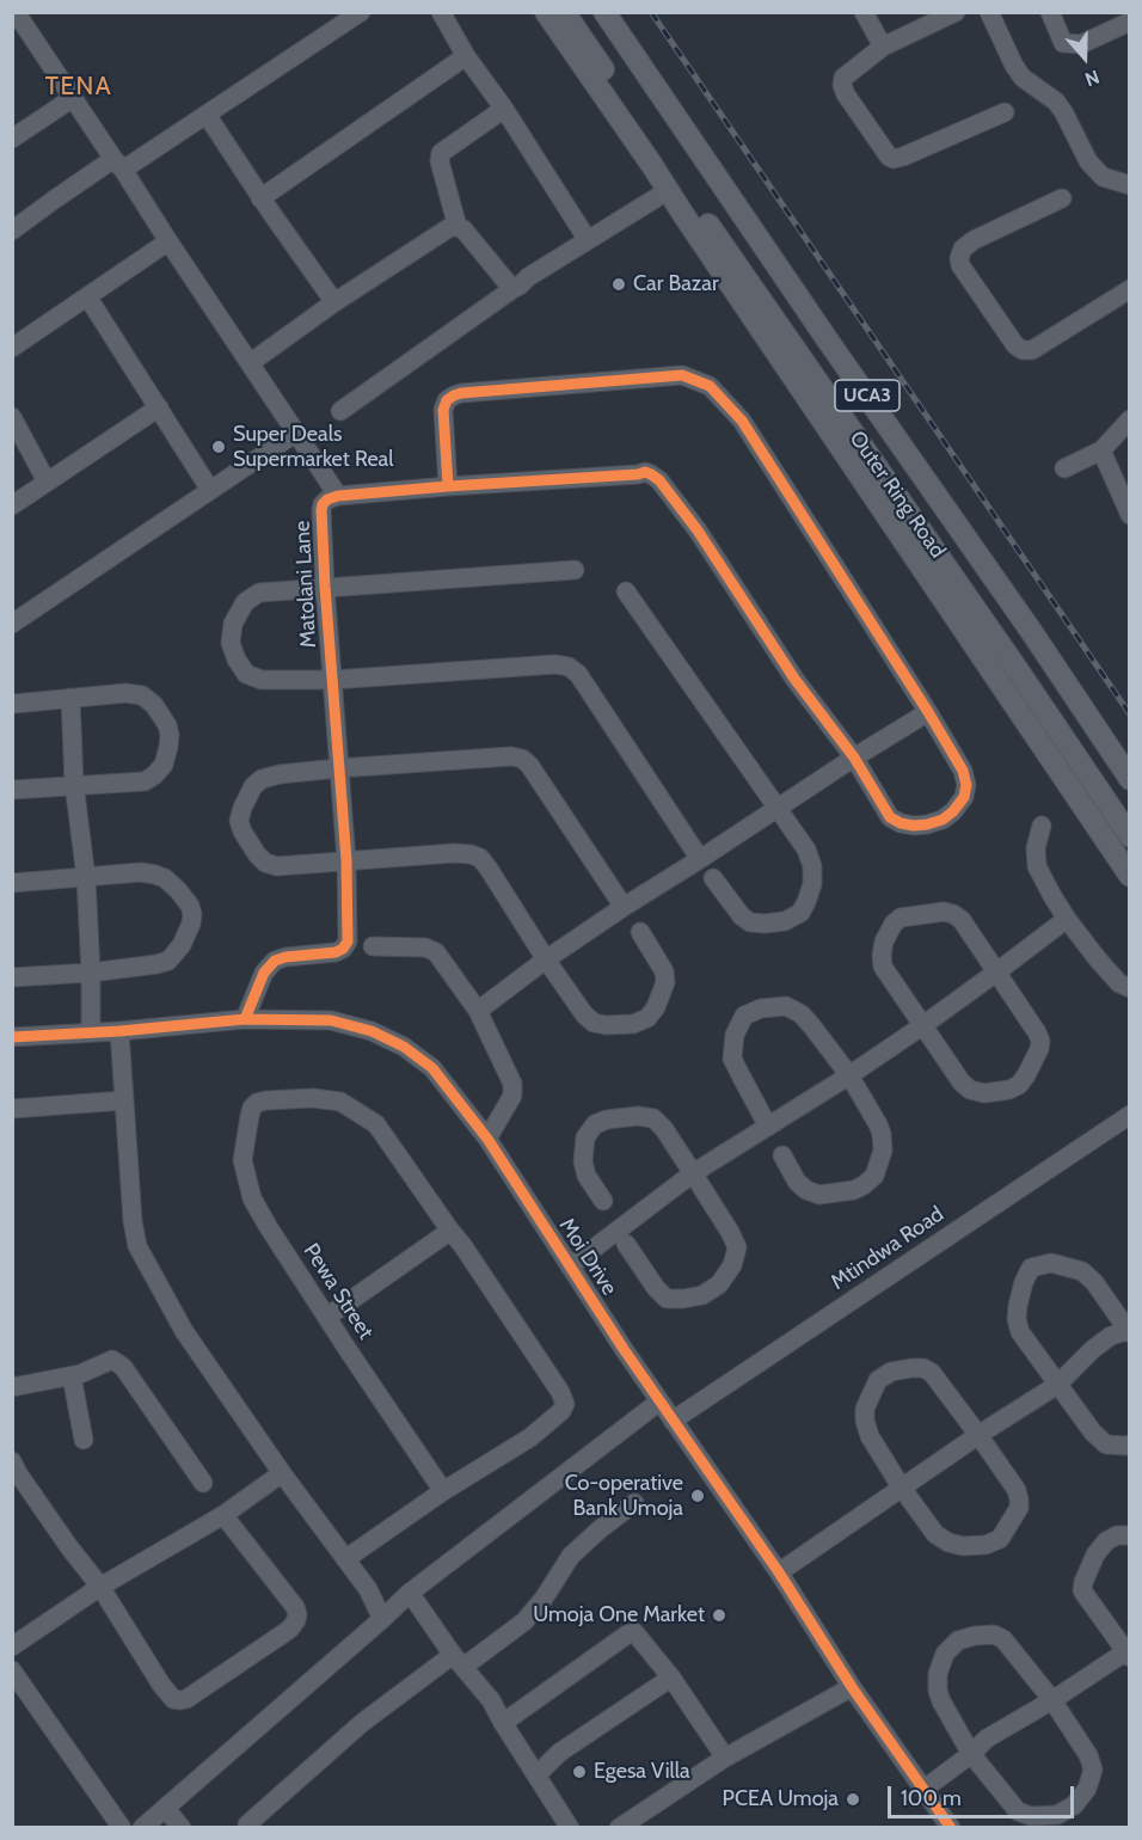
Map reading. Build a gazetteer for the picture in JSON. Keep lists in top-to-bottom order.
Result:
{
  "streets": {
    "main road": ["UCA3", "Outer Ring Road"],
    "street": [
      "Matolani Lane",
      "Mtindwa Road",
      "Moi Drive",
      "Pewa Street"
    ]
  },
  "crossings": [
    ["Matolani Lane", "Moi Drive"],
    ["Mtindwa Road", "Moi Drive"]
  ],
  "districts": ["TENA"],
  "places": [
    "Car Bazar",
    "Super Deals Supermarket Real",
    "Co-operative Bank Umoja",
    "Umoja One Market",
    "Egesa Villa",
    "PCEA Umoja"
  ],
  "scale_bar": "100 m",
  "north": "bottom"
}
